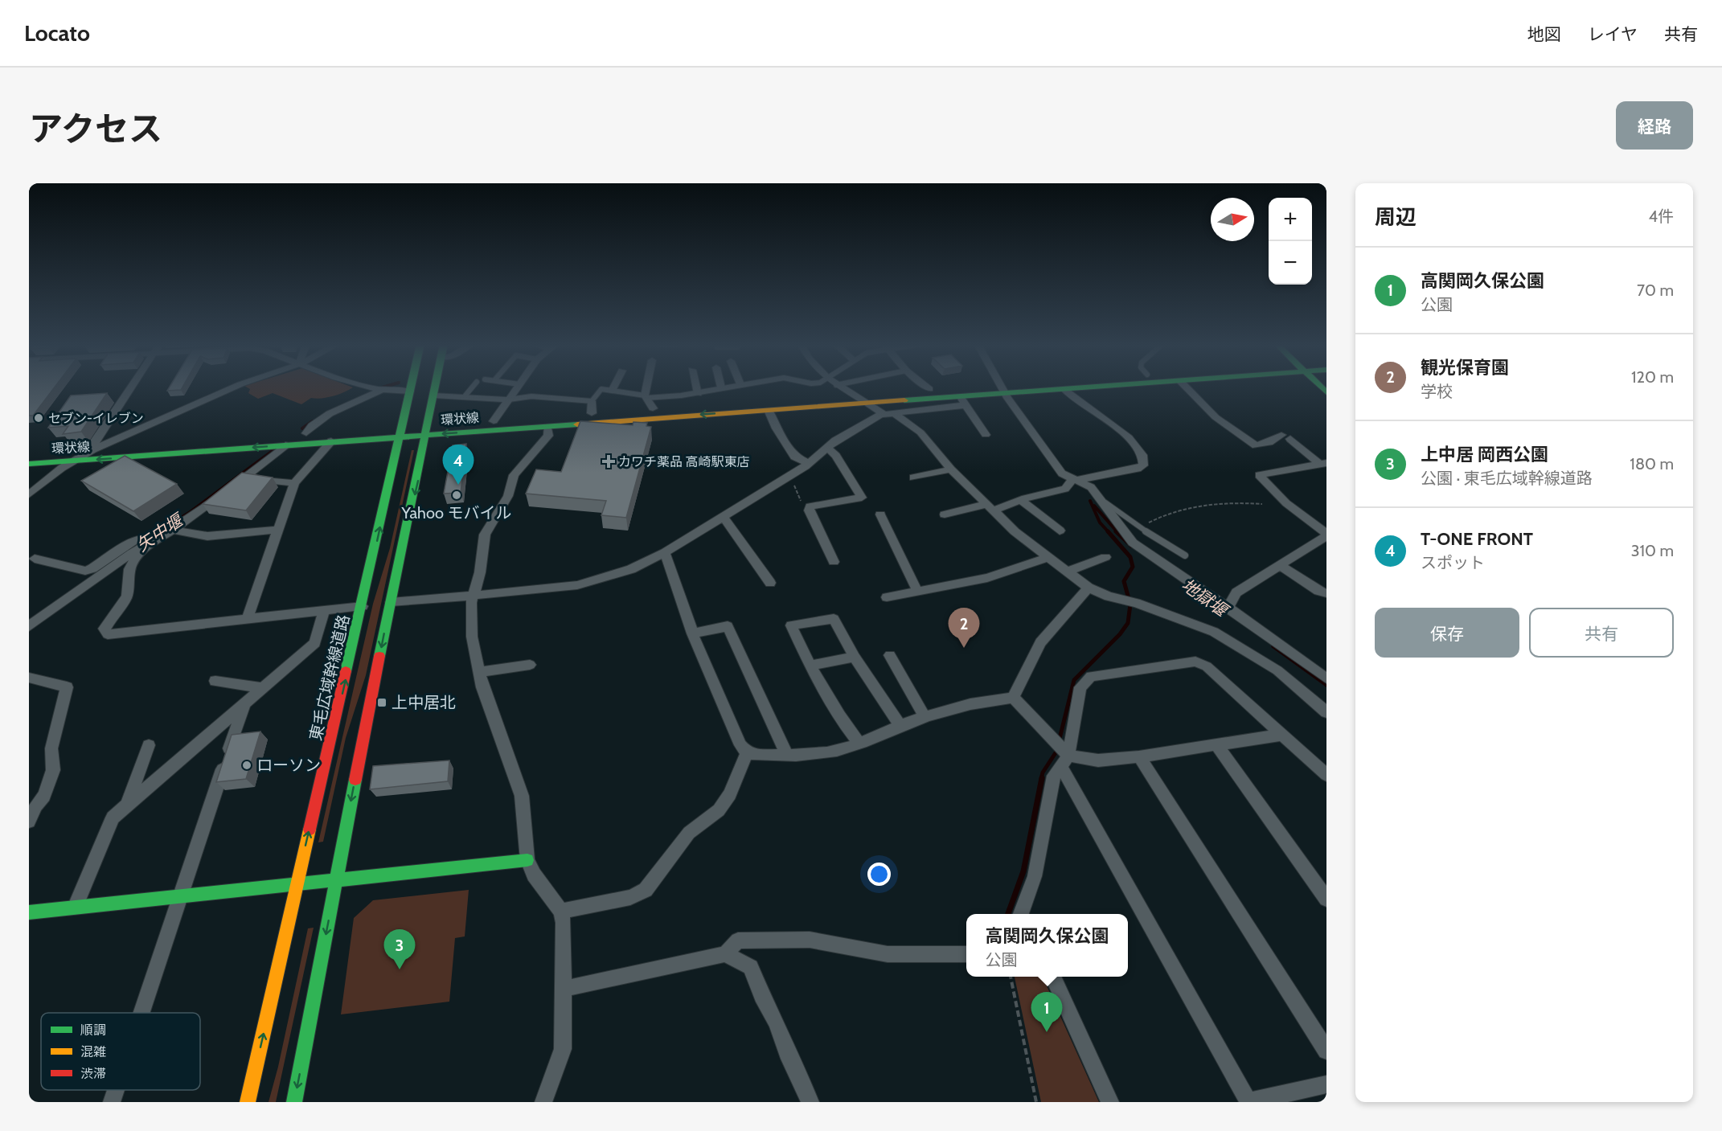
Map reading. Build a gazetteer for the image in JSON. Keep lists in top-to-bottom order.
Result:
{
  "streets": {
    "main road": ["環状線", "東毛広域幹線道路"]
  },
  "crossings": [
    ["環状線", "東毛広域幹線道路"]
  ],
  "water": ["矢中堰", "地獄堰"],
  "places": {
    "other": ["セブン-イレブン", "Yahoo モバイル", "ローソン"],
    "health": ["カワチ薬品 高崎駅東店"],
    "transit": ["上中居北"]
  },
  "legend": ["順調", "混雑", "渋滞"],
  "north": "right",
  "page": {
    "header": "Locato",
    "nav": ["地図", "レイヤ", "共有"],
    "title": "アクセス",
    "buttons": [
      "経路",
      ["保存", "共有"]
    ],
    "heading": ["周辺", "4件"],
    "map_buttons": ["+", "−"],
    "list": [
      {
        "mark": "1",
        "name": "高関岡久保公園",
        "note": "公園",
        "value": "70 m"
      },
      {
        "mark": "2",
        "name": "観光保育園",
        "note": "学校",
        "value": "120 m"
      },
      {
        "mark": "3",
        "name": "上中居 岡西公園",
        "note": "公園 · 東毛広域幹線道路",
        "value": "180 m"
      },
      {
        "mark": "4",
        "name": "T-ONE FRONT",
        "note": "スポット",
        "value": "310 m"
      }
    ],
    "pins": [
      "4",
      "2",
      "3",
      "1"
    ],
    "popup": ["高関岡久保公園", "公園"]
  }
}
